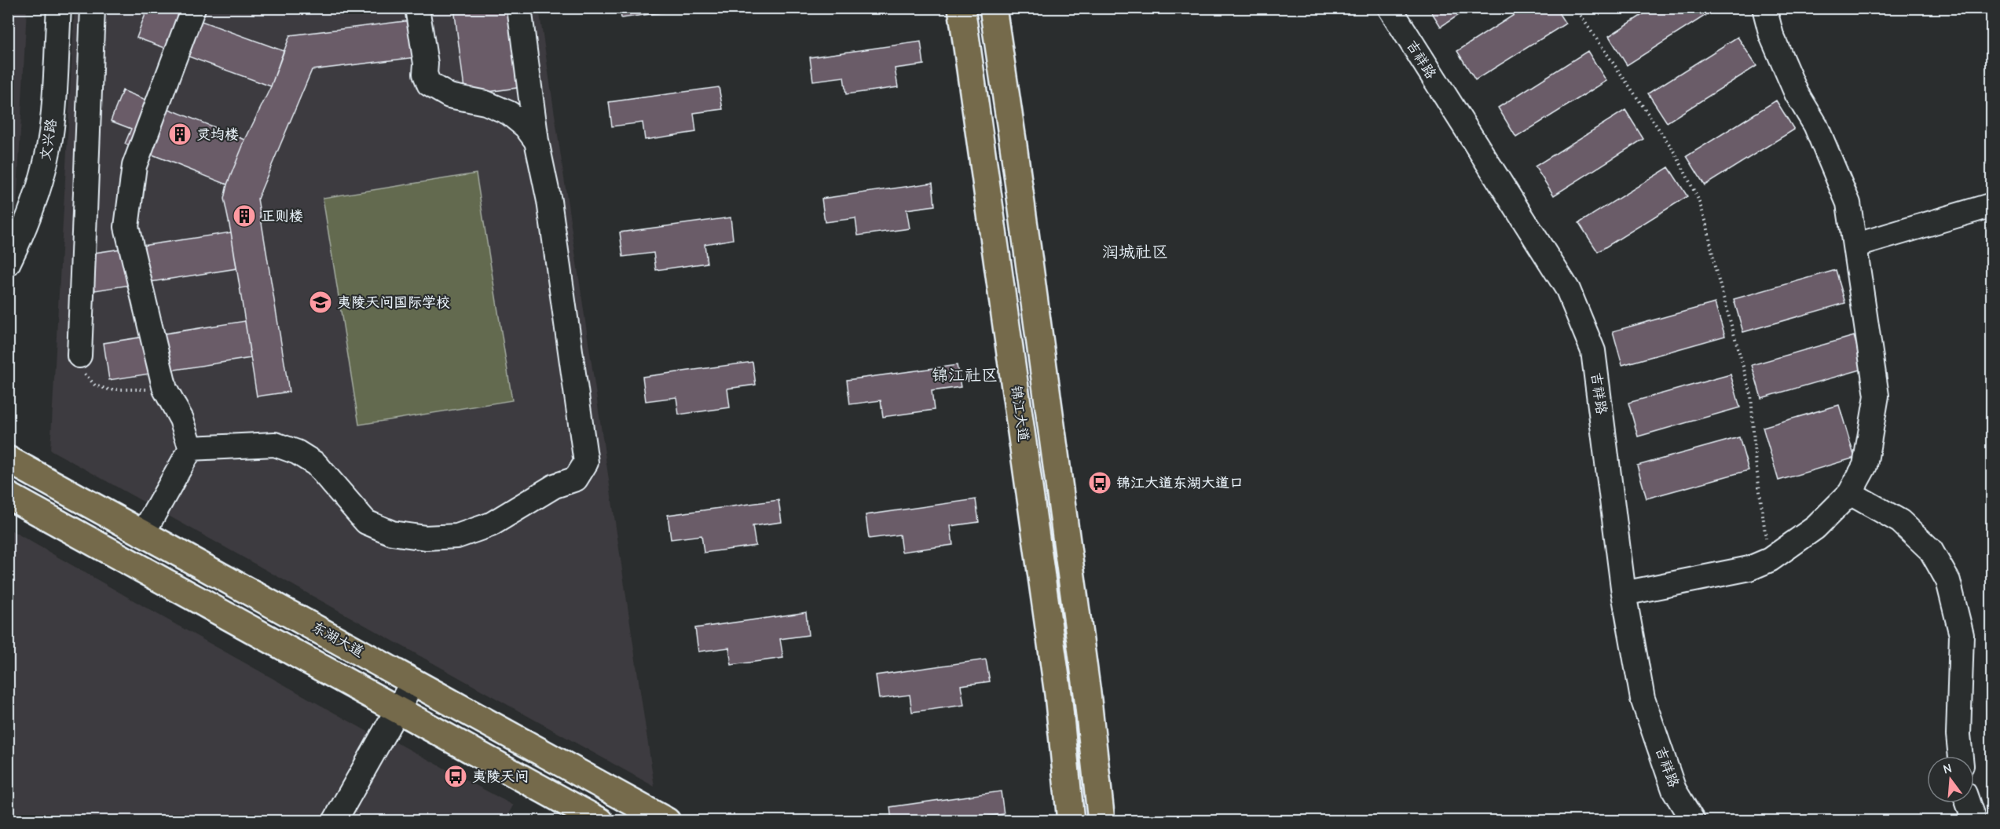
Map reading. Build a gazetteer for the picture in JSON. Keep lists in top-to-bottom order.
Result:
{
  "streets": {
    "main road": ["锦江大道", "东湖大道"],
    "street": ["吉祥路", "文兴路"]
  },
  "districts": ["润城社区", "锦江社区"],
  "places": {
    "building": ["灵均楼", "正则楼"],
    "school or university": ["夷陵天问国际学校"],
    "bus stop": ["锦江大道东湖大道口", "夷陵天问"]
  },
  "north": "top"
}
